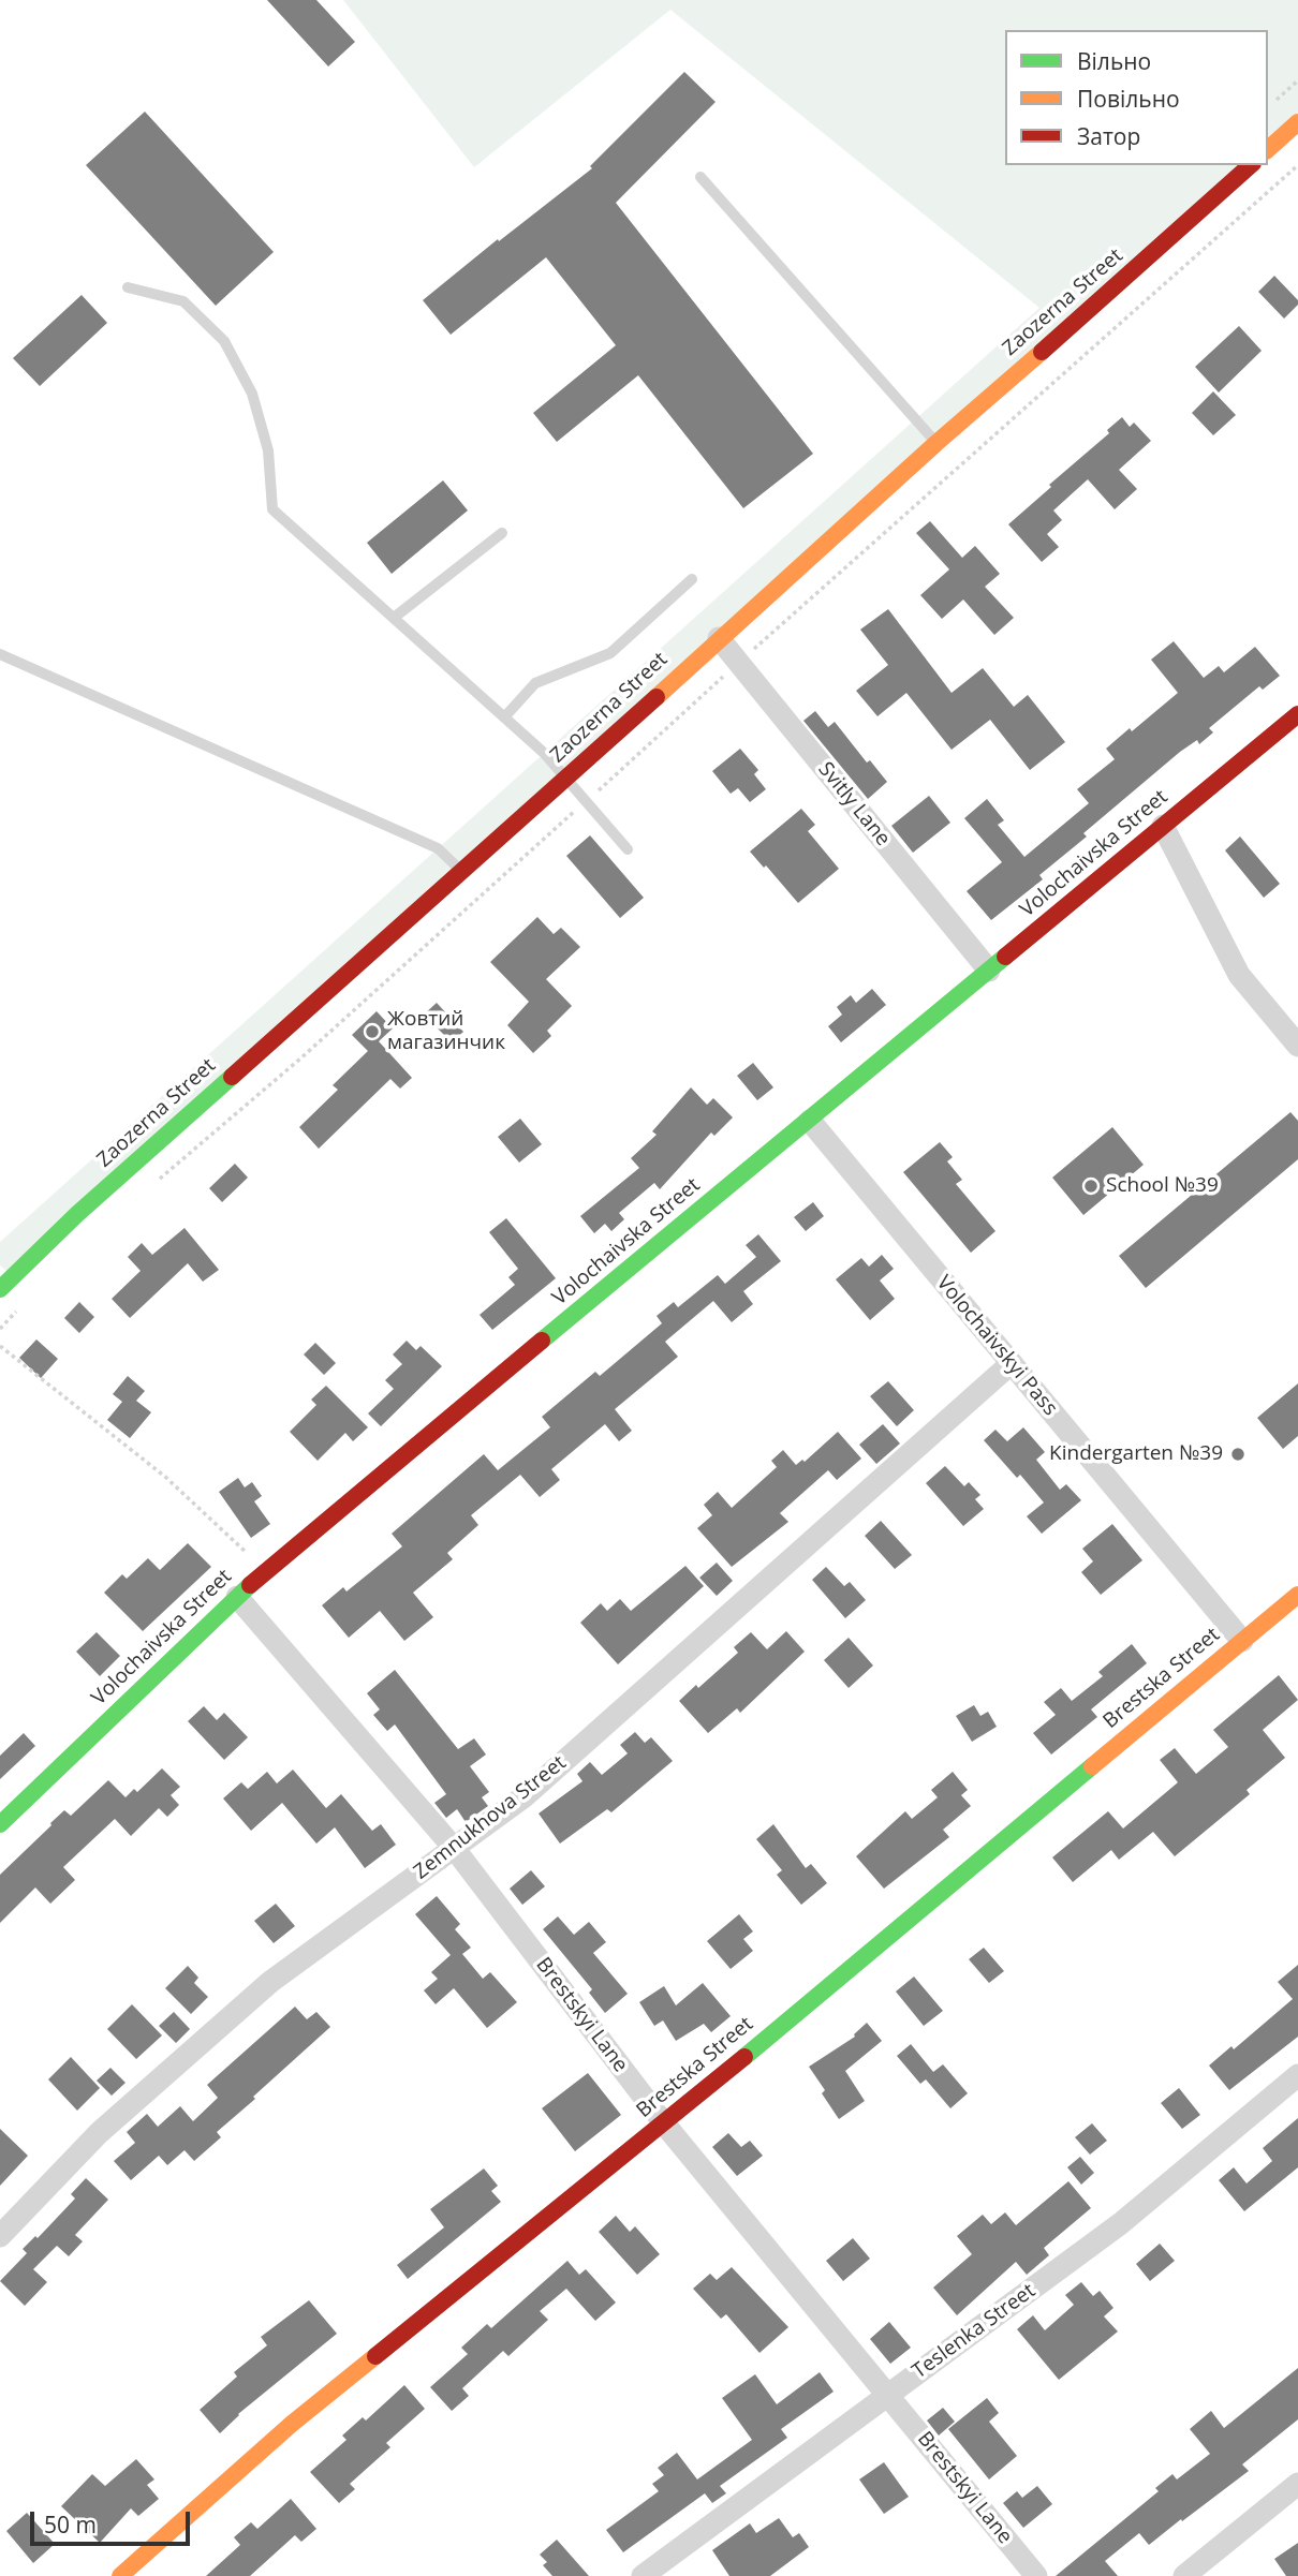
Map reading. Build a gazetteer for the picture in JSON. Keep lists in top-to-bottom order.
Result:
{
  "streets": {
    "street": [
      "Zaozerna Street",
      "Svitly Lane",
      "Volochaivska Street",
      "Volochaivskyi Pass",
      "Brestska Street",
      "Zemnukhova Street",
      "Brestskyi Lane",
      "Teslenka Street"
    ]
  },
  "crossings": [
    ["Zaozerna Street", "Svitly Lane"],
    ["Svitly Lane", "Volochaivska Street"],
    ["Volochaivska Street", "Volochaivskyi Pass"],
    ["Volochaivska Street", "Brestskyi Lane"],
    ["Volochaivskyi Pass", "Brestska Street"],
    ["Volochaivskyi Pass", "Zemnukhova Street"],
    ["Brestska Street", "Brestskyi Lane"],
    ["Zemnukhova Street", "Brestskyi Lane"],
    ["Brestskyi Lane", "Teslenka Street"]
  ],
  "places": ["Жовтий магазинчик", "School №39", "Kindergarten №39"],
  "legend": ["Вільно", "Повільно", "Затор"],
  "scale_bar": "50 m"
}
